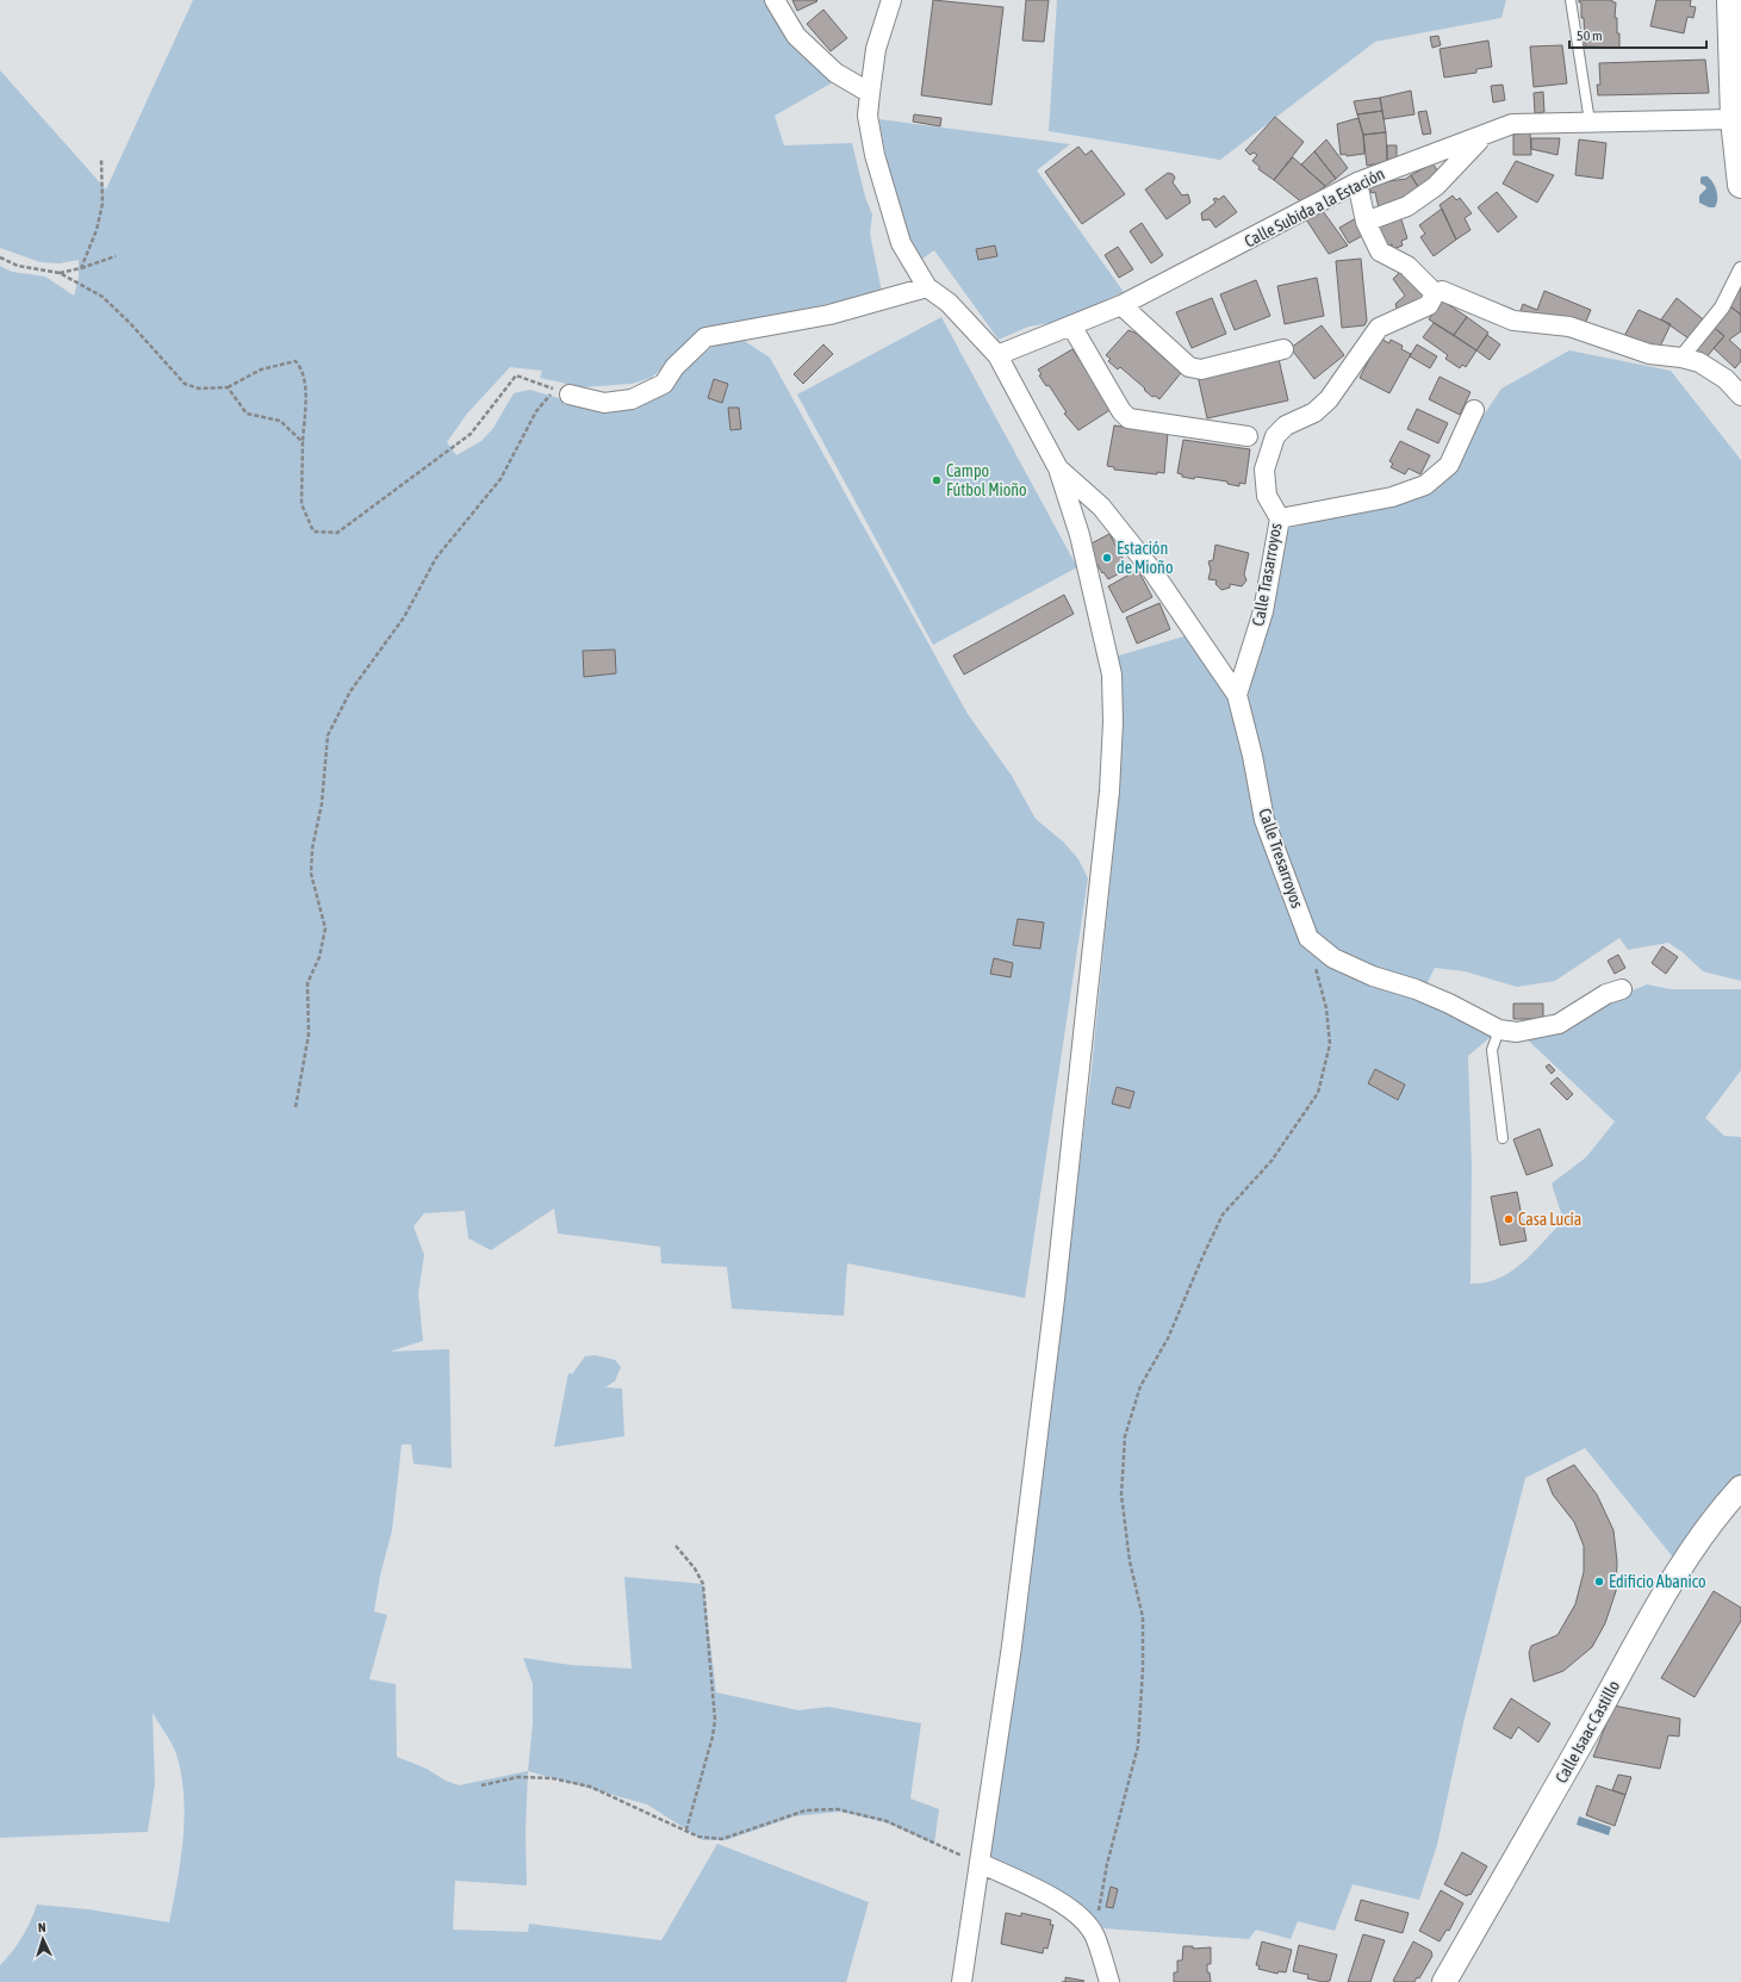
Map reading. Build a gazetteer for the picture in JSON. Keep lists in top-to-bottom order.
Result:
{
  "streets": {
    "street": [
      "Calle Subida a la Estación",
      "Calle Trasarroyos",
      "Calle Tresarroyos",
      "Calle Isaac Castillo"
    ]
  },
  "crossings": [
    ["Calle Trasarroyos", "Calle Tresarroyos"]
  ],
  "places": [
    "Campo Fútbol Mioño",
    "Estación de Mioño",
    "Casa Lucía",
    "Edificio Abanico"
  ],
  "scale_bar": "50 m",
  "north": "top"
}
